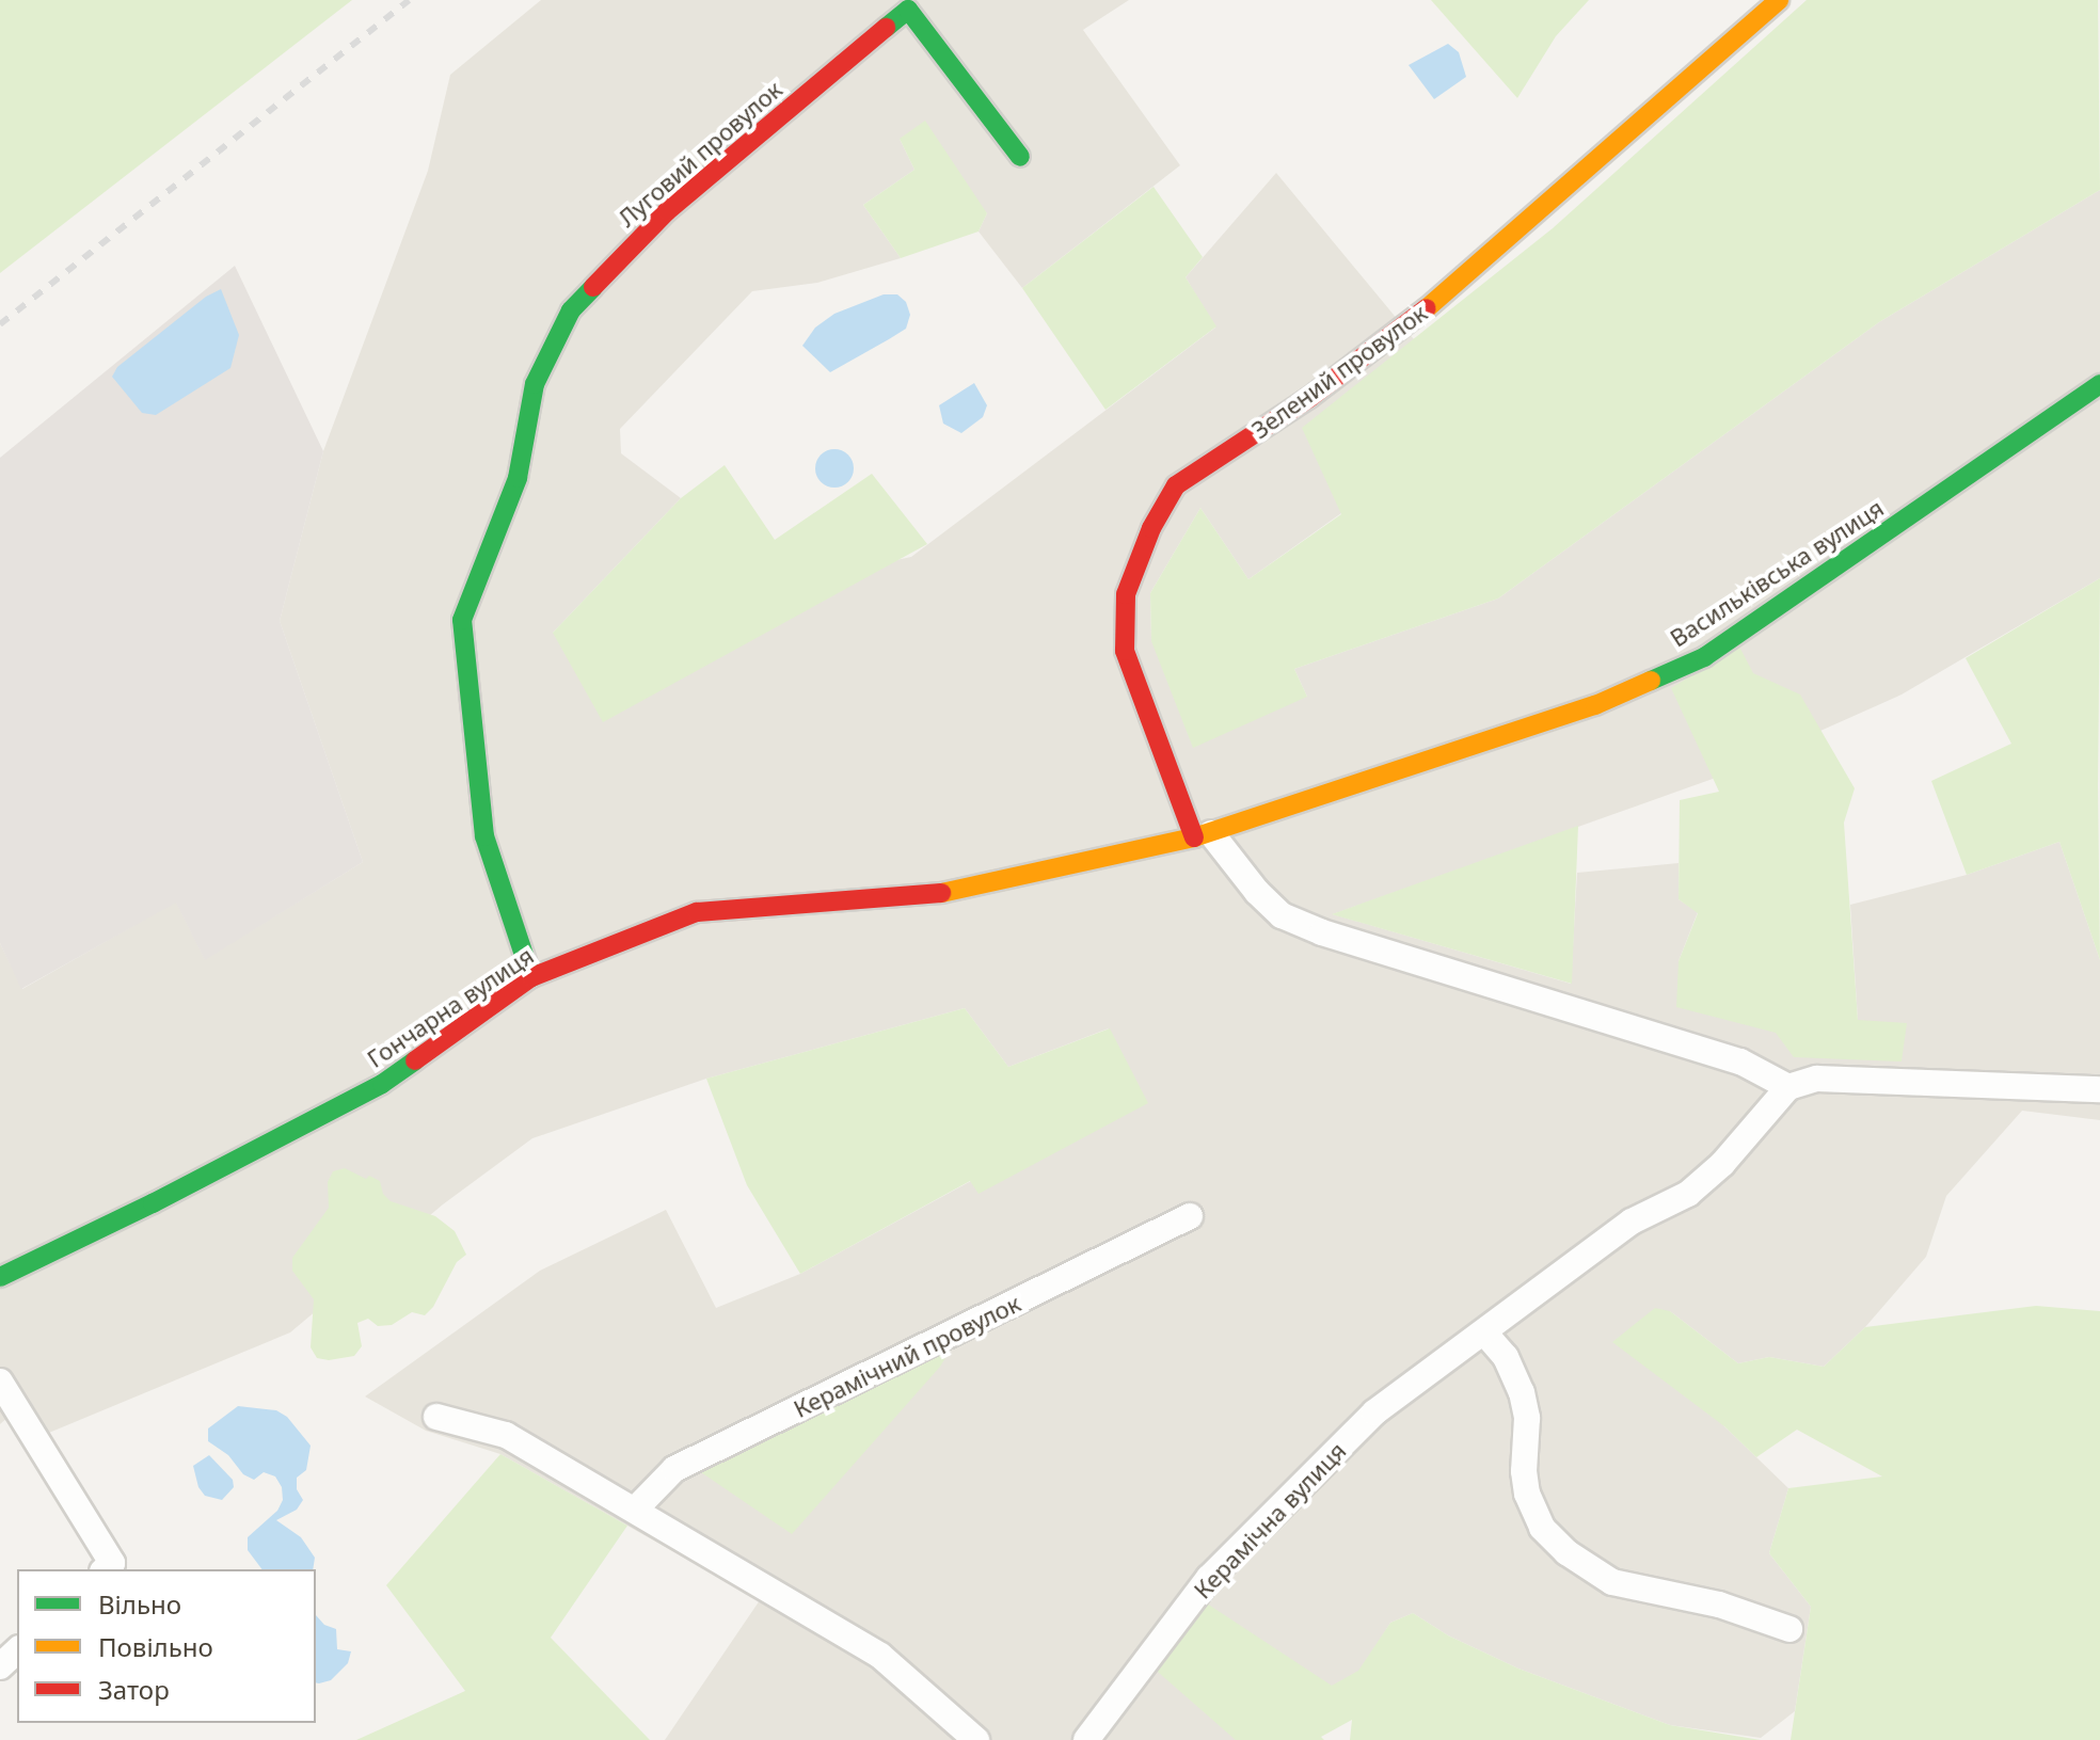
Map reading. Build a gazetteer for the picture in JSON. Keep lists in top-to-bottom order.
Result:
{
  "streets": {
    "street": [
      "Луговий провулок",
      "Зелений провулок",
      "Васильківська вулиця",
      "Гончарна вулиця",
      "Керамічний провулок",
      "Керамічна вулиця"
    ]
  },
  "crossings": [
    ["Луговий провулок", "Гончарна вулиця"],
    ["Зелений провулок", "Васильківська вулиця"],
    ["Зелений провулок", "Гончарна вулиця"],
    ["Васильківська вулиця", "Гончарна вулиця"]
  ],
  "legend": ["Вільно", "Повільно", "Затор"]
}
